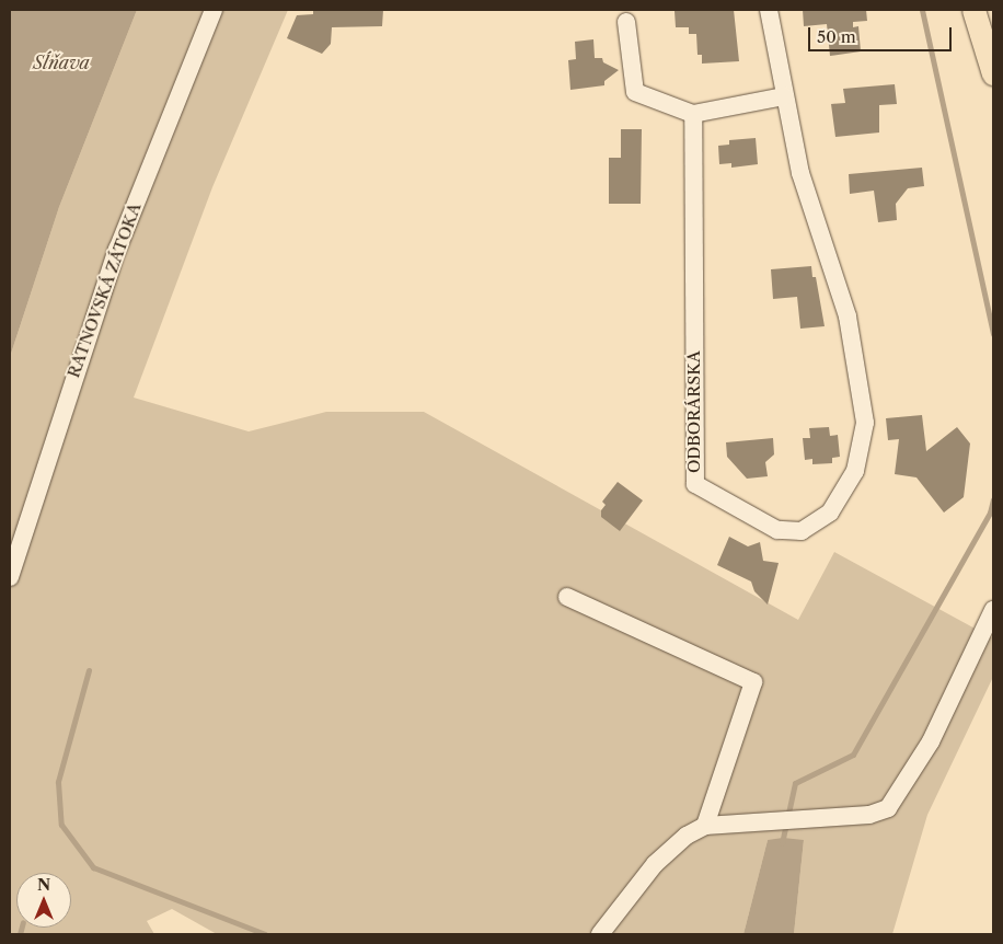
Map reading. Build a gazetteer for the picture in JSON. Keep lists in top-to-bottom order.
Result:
{
  "streets": {
    "lane": ["RATNOVSKÁ ZÁTOKA", "ODBORÁRSKA"]
  },
  "water": ["Sĺňava"],
  "scale_bar": "50 m",
  "north": "top"
}
